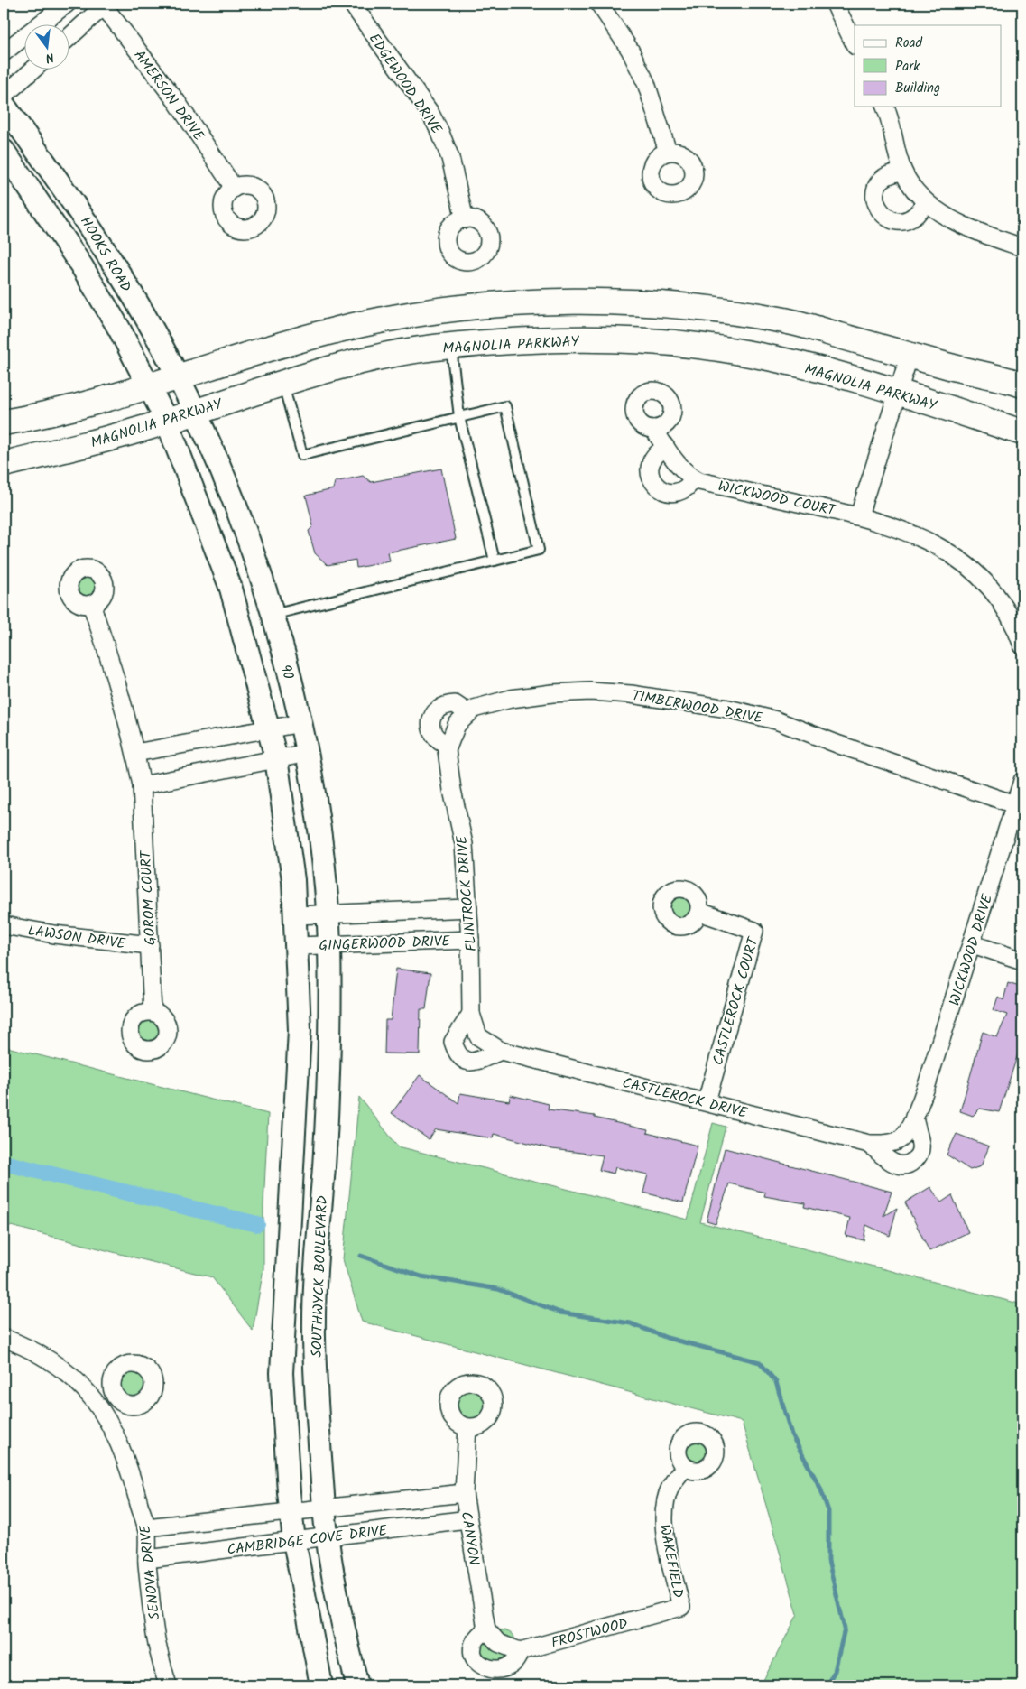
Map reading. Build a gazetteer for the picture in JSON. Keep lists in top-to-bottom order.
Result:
{
  "streets": {
    "main road": ["MAGNOLIA PARKWAY"],
    "street": [
      "EDGEWOOD DRIVE",
      "AMERSON DRIVE",
      "HOOKS ROAD",
      "WICKWOOD COURT",
      "90",
      "TIMBERWOOD DRIVE",
      "FLINTROCK DRIVE",
      "GOROM COURT",
      "LAWSON DRIVE",
      "GINGERWOOD DRIVE",
      "WICKWOOD DRIVE",
      "CASTLEROCK COURT",
      "CASTLEROCK DRIVE",
      "SOUTHWYCK BOULEVARD",
      "CANYON",
      "CAMBRIDGE COVE DRIVE",
      "WAKEFIELD",
      "SENOVA DRIVE",
      "FROSTWOOD"
    ]
  },
  "crossings": [
    ["HOOKS ROAD", "MAGNOLIA PARKWAY"],
    ["HOOKS ROAD", "90"],
    ["MAGNOLIA PARKWAY", "90"],
    ["90", "GINGERWOOD DRIVE"],
    ["90", "SOUTHWYCK BOULEVARD"],
    ["TIMBERWOOD DRIVE", "FLINTROCK DRIVE"],
    ["TIMBERWOOD DRIVE", "WICKWOOD DRIVE"],
    ["FLINTROCK DRIVE", "GINGERWOOD DRIVE"],
    ["FLINTROCK DRIVE", "CASTLEROCK DRIVE"],
    ["GOROM COURT", "LAWSON DRIVE"],
    ["GINGERWOOD DRIVE", "SOUTHWYCK BOULEVARD"],
    ["WICKWOOD DRIVE", "CASTLEROCK DRIVE"],
    ["CASTLEROCK COURT", "CASTLEROCK DRIVE"],
    ["SOUTHWYCK BOULEVARD", "CAMBRIDGE COVE DRIVE"],
    ["CANYON", "CAMBRIDGE COVE DRIVE"],
    ["CAMBRIDGE COVE DRIVE", "SENOVA DRIVE"],
    ["WAKEFIELD", "FROSTWOOD"]
  ],
  "legend": ["Road", "Park", "Building"],
  "north": "bottom"
}
